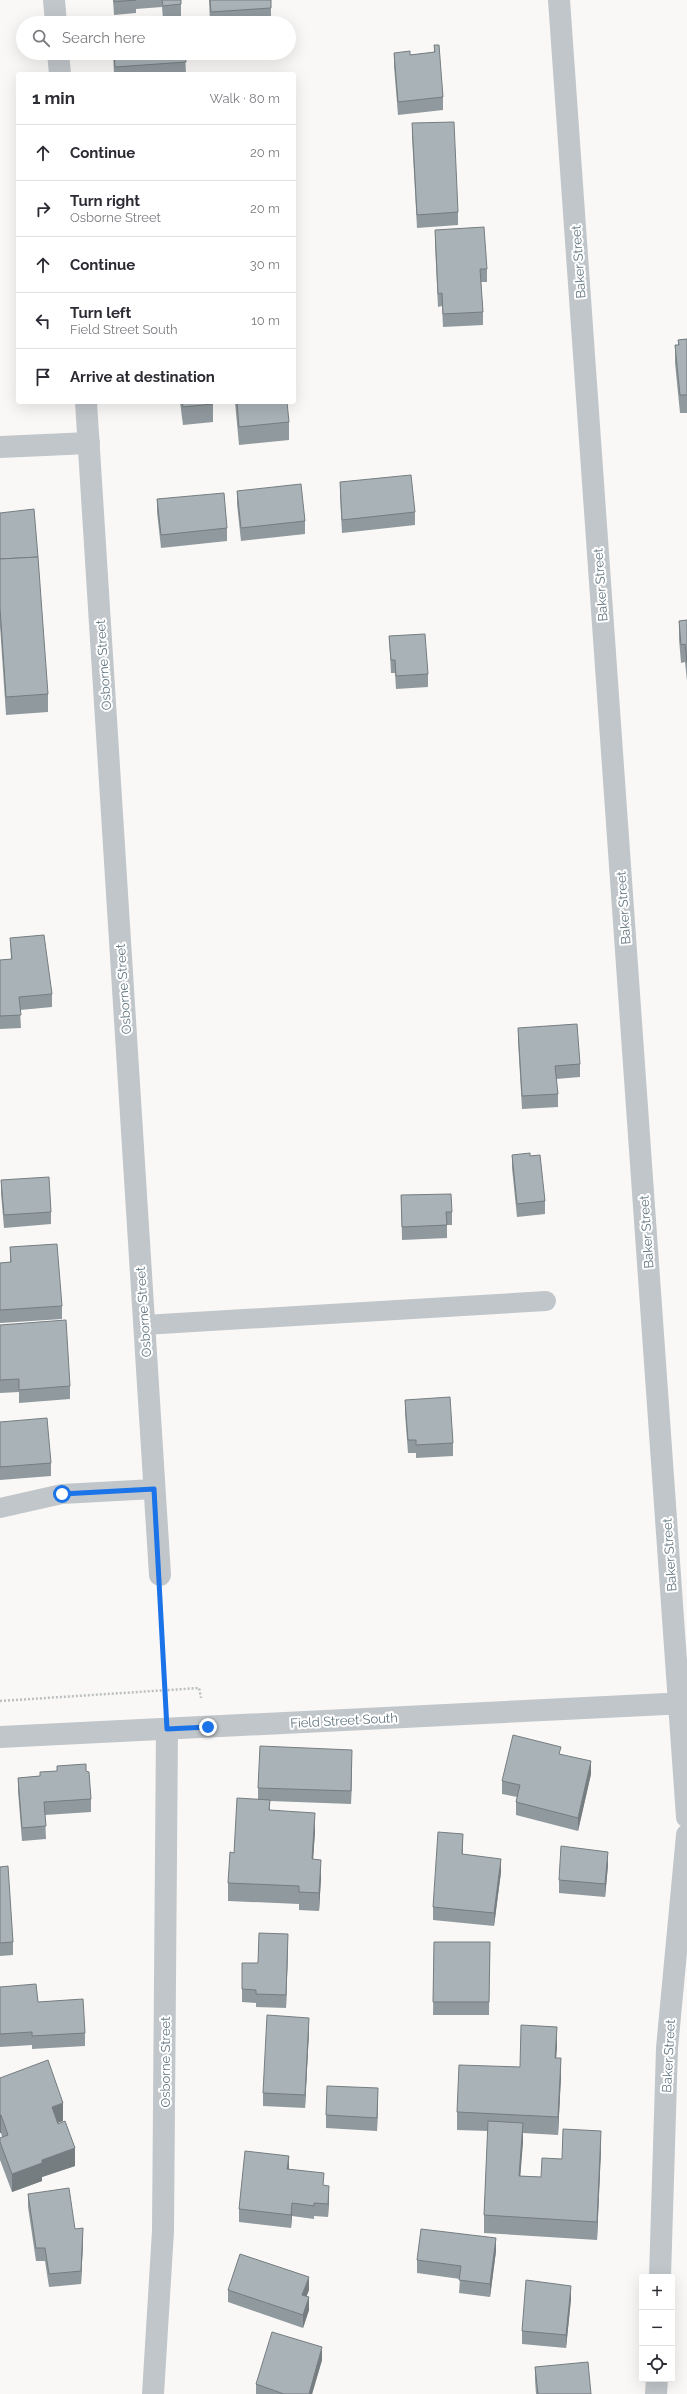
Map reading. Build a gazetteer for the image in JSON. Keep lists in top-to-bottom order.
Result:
{
  "streets": {
    "street": ["Baker Street", "Osborne Street", "Field Street South"]
  },
  "crossings": [
    ["Baker Street", "Field Street South"],
    ["Osborne Street", "Field Street South"]
  ],
  "page": {
    "search": "Search here",
    "heading": ["1 min", "Walk · 80 m"],
    "list": [
      ["Continue", "20 m"],
      ["Turn right", "Osborne Street", "20 m"],
      ["Continue", "30 m"],
      ["Turn left", "Field Street South", "10 m"],
      "Arrive at destination"
    ],
    "map_buttons": ["+", "−"]
  }
}
